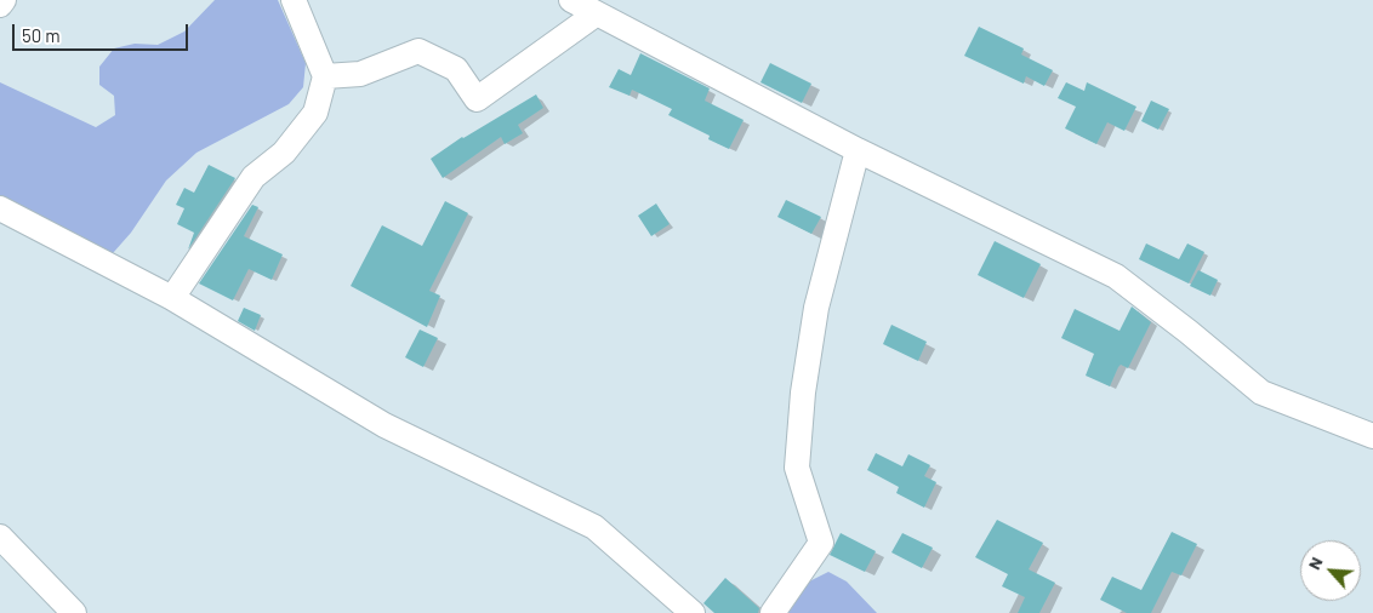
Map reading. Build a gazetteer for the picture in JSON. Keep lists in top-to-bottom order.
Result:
{
  "scale_bar": "50 m",
  "north": "top left"
}
